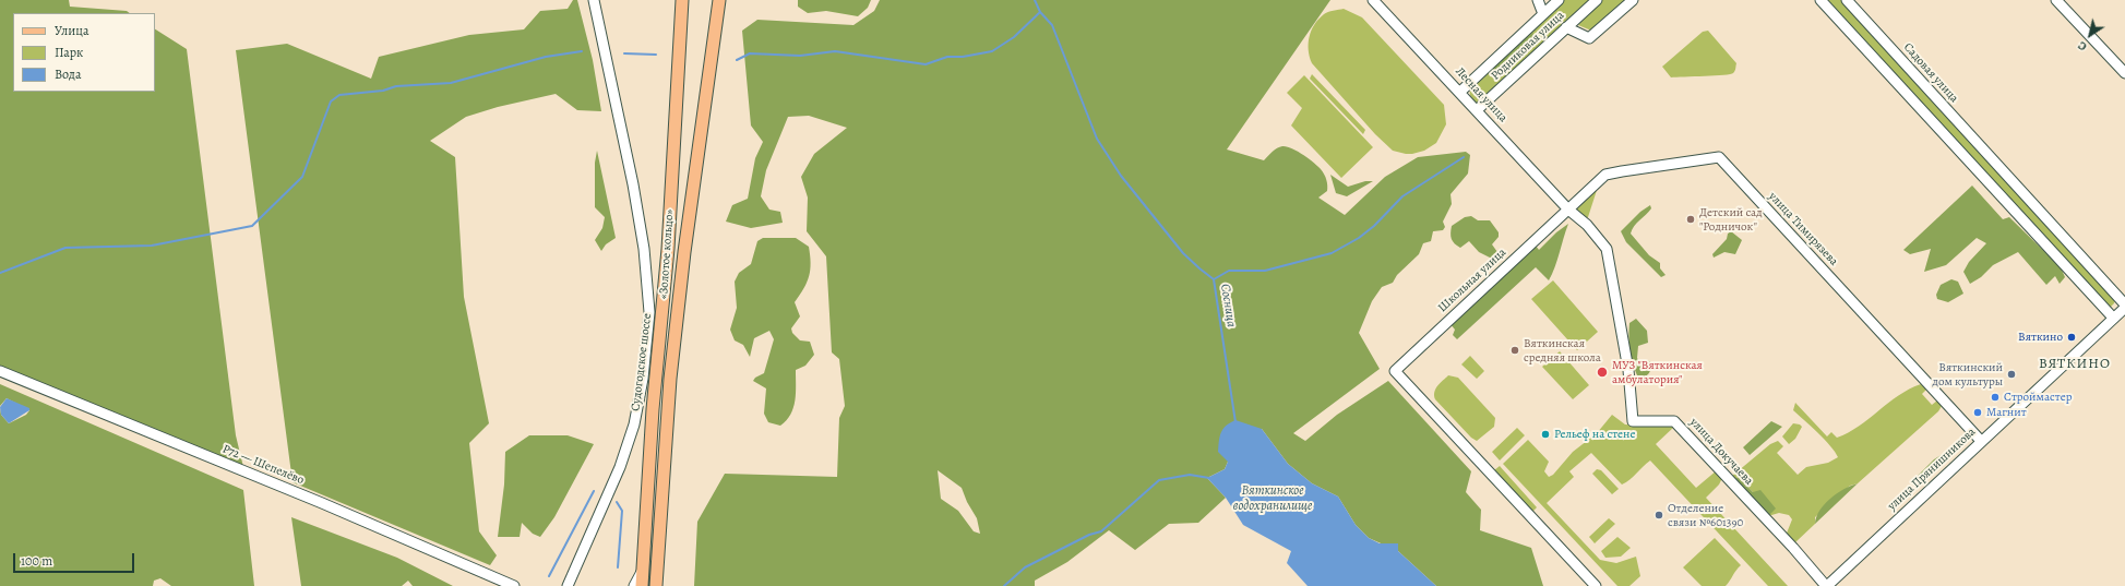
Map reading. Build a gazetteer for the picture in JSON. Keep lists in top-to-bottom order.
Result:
{
  "streets": {
    "main road": ["«Золотое кольцо»"],
    "street": [
      "Родниковая улица",
      "Садовая улица",
      "Лесная улица",
      "улица Тимирязева",
      "Школьная улица",
      "Судогодское шоссе",
      "улица Докучаева",
      "Р72 — Шепелёво",
      "улица Прянишникова"
    ]
  },
  "crossings": [
    ["Родниковая улица", "Лесная улица"],
    ["Садовая улица", "улица Прянишникова"],
    ["Лесная улица", "улица Тимирязева"],
    ["Лесная улица", "Школьная улица"],
    ["Лесная улица", "улица Докучаева"],
    ["улица Тимирязева", "Школьная улица"],
    ["улица Тимирязева", "улица Докучаева"],
    ["улица Тимирязева", "улица Прянишникова"],
    ["Школьная улица", "улица Докучаева"],
    ["улица Докучаева", "улица Прянишникова"]
  ],
  "districts": ["ВЯТКИНО"],
  "water": ["Сосница", "Вяткинское водохранилище"],
  "places": [
    "Детский сад \"Родничок\"",
    "Вяткино",
    "Вяткинская средняя школа",
    "МУЗ \"Вяткинская амбулатория\"",
    "Вяткинский дом культуры",
    "Строймастер",
    "Магнит",
    "Рельеф на стене",
    "Отделение связи №601390"
  ],
  "legend": ["Улица", "Парк", "Вода"],
  "scale_bar": "100 m",
  "north": "bottom left"
}
